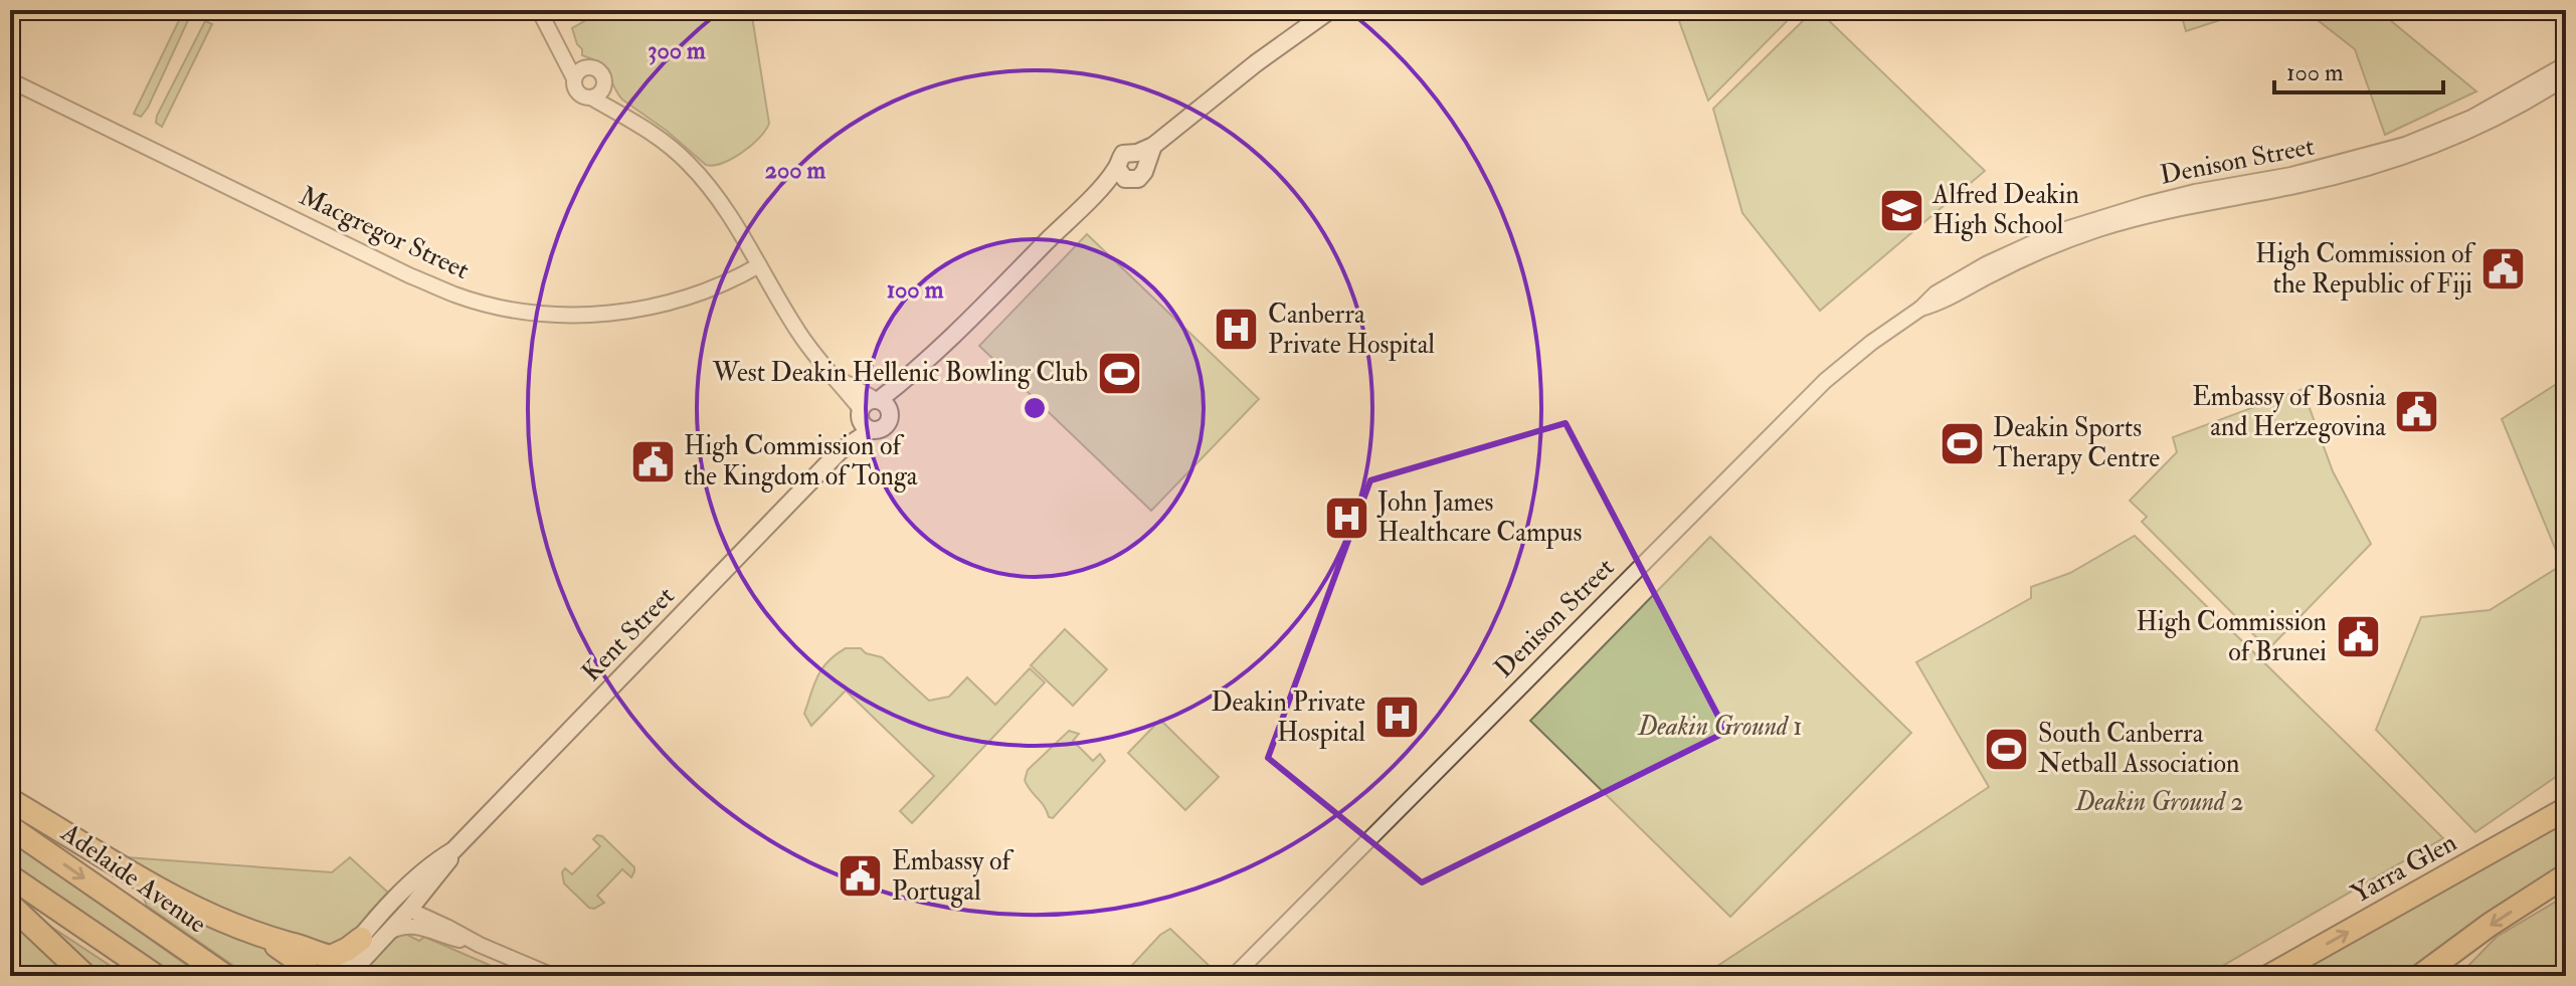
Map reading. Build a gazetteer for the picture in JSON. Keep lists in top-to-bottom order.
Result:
{
  "streets": {
    "highway": ["Yarra Glen", "Adelaide Avenue"],
    "main road": ["Kent Street"],
    "street": ["Denison Street", "Macgregor Street"]
  },
  "one_way": ["Yarra Glen"],
  "parks": ["Deakin Ground 1", "Deakin Ground 2"],
  "places": {
    "school or university": ["Alfred Deakin High School"],
    "public building": [
      "High Commission of the Republic of Fiji",
      "Embassy of Bosnia and Herzegovina",
      "High Commission of the Kingdom of Tonga",
      "High Commission of Brunei",
      "Embassy of Portugal"
    ],
    "hospital": ["Canberra Private Hospital", "John James Healthcare Campus", "Deakin Private Hospital"],
    "sports": ["West Deakin Hellenic Bowling Club", "Deakin Sports Therapy Centre", "South Canberra Netball Association"]
  },
  "scale_bar": "100 m",
  "rings": ["300 m", "200 m", "100 m"]
}
